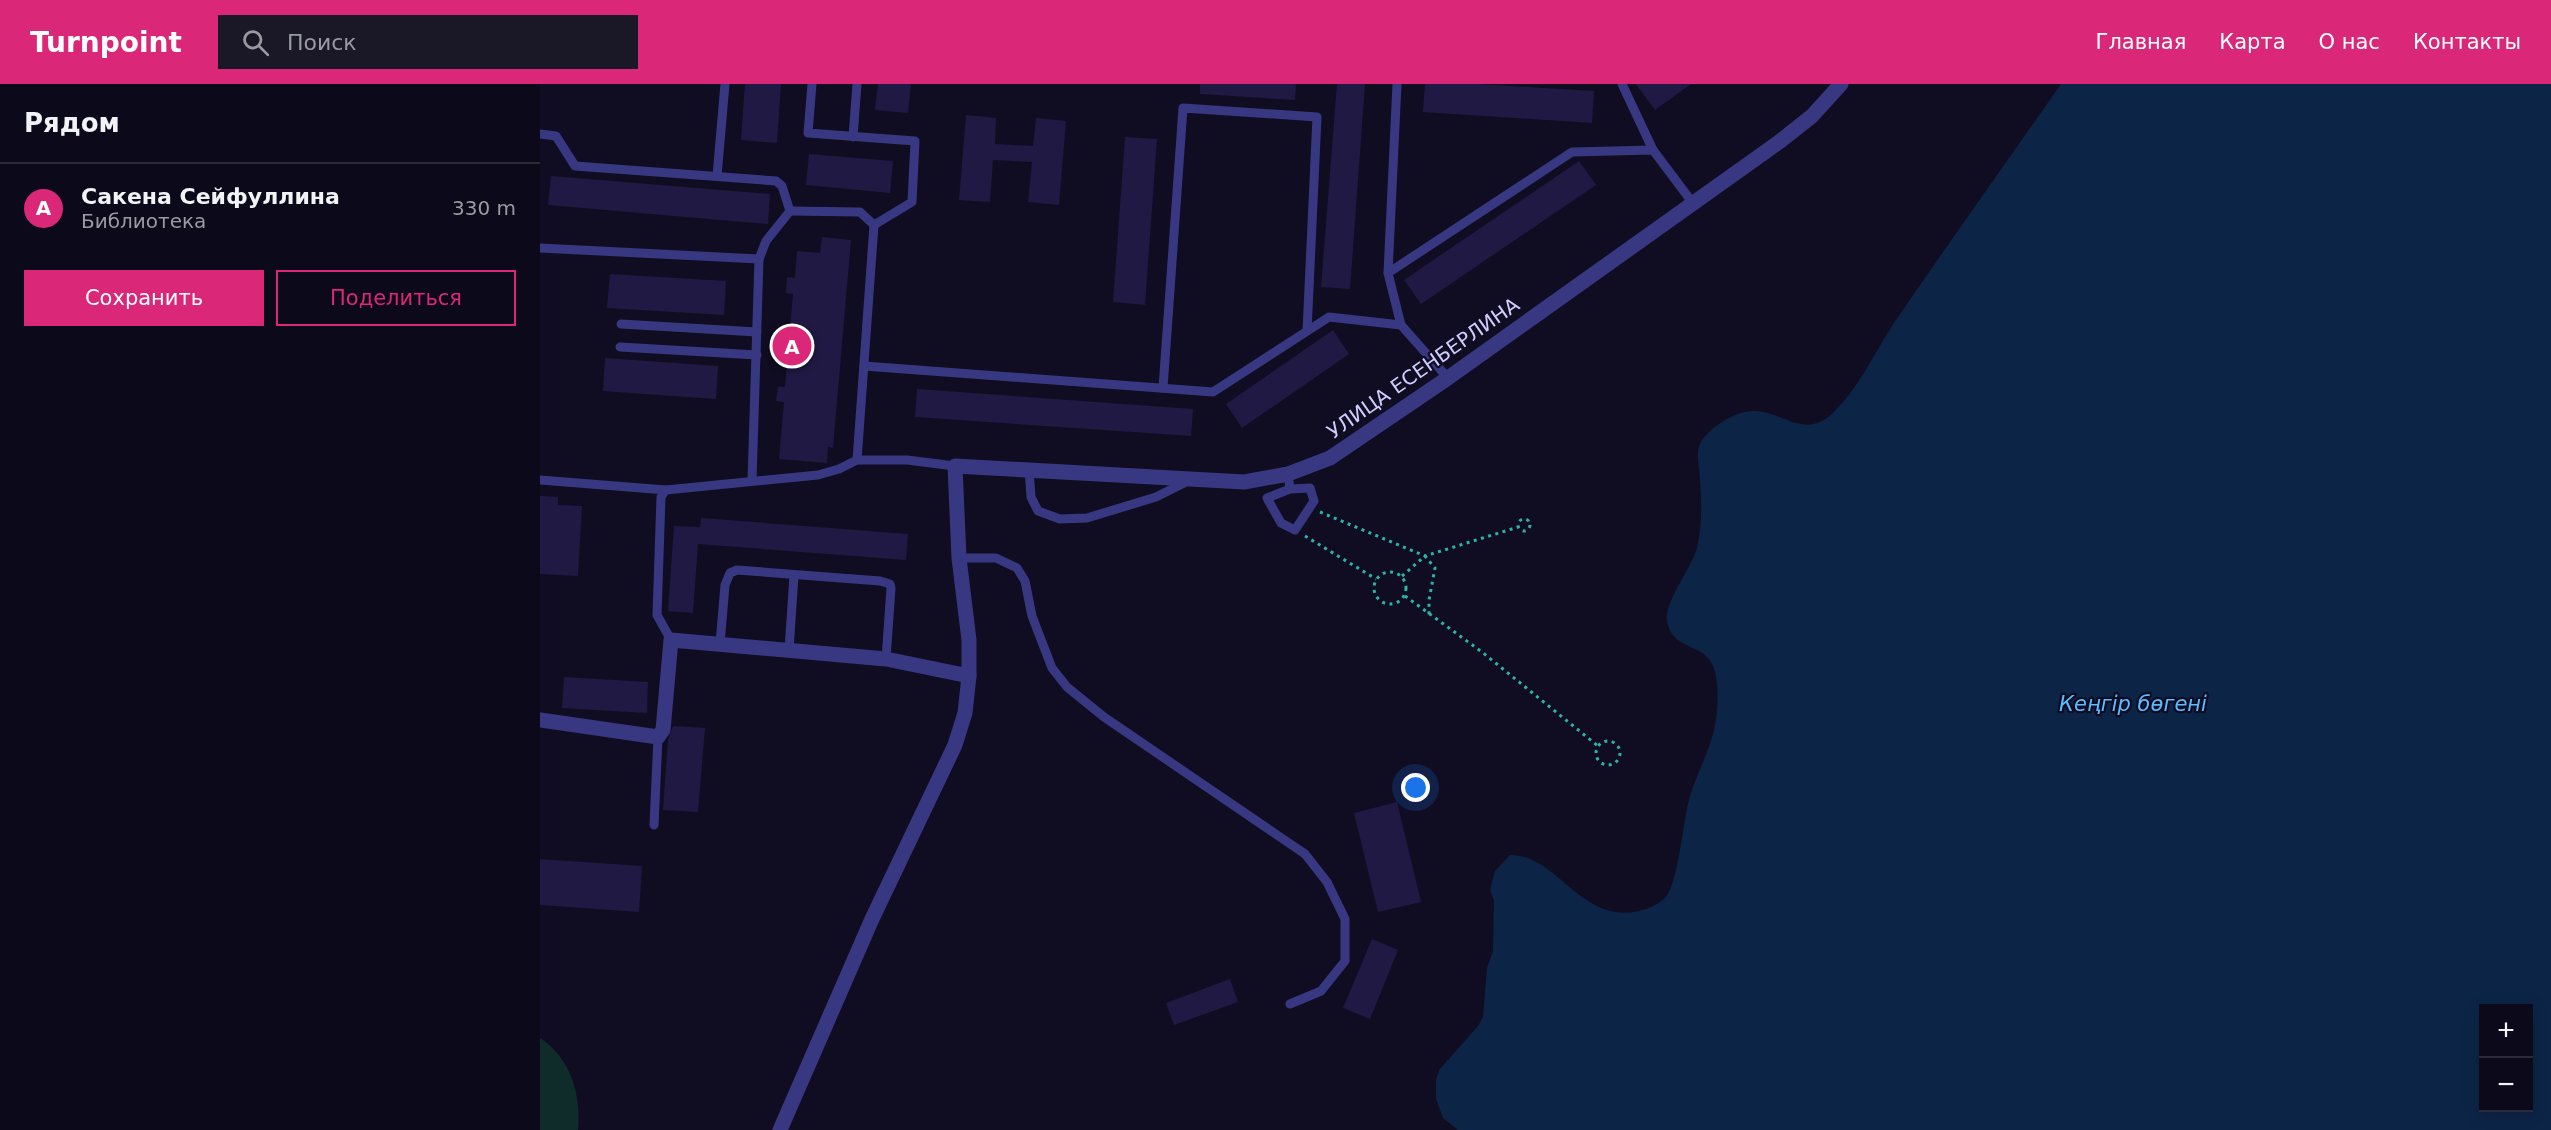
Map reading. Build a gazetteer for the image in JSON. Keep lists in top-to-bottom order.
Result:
{
  "streets": {
    "street": ["УЛИЦА ЕСЕНБЕРЛИНА"]
  },
  "water": ["Кеңгір бөгені"],
  "page": {
    "header": "Turnpoint",
    "search": "Поиск",
    "nav": [
      "Главная",
      "Карта",
      "О нас",
      "Контакты"
    ],
    "heading": "Рядом",
    "list": [
      {
        "mark": "A",
        "name": "Сакена Сейфуллина",
        "note": "Библиотека",
        "value": "330 m"
      }
    ],
    "buttons": ["Сохранить", "Поделиться"],
    "pins": "A",
    "map_buttons": ["+", "−"]
  }
}
